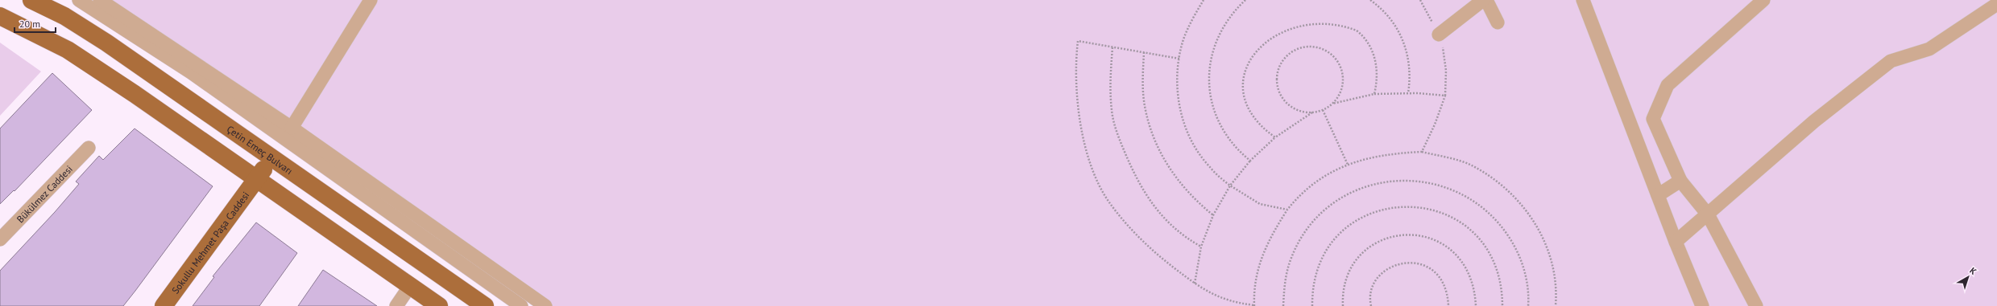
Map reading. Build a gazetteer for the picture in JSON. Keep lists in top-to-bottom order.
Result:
{
  "streets": {
    "main road": ["Çetin Emeç Bulvarı", "Sokullu Mehmet Paşa Caddesi"],
    "street": ["Bükülmez Caddesi"]
  },
  "crossings": [
    ["Çetin Emeç Bulvarı", "Sokullu Mehmet Paşa Caddesi"]
  ],
  "scale_bar": "20 m",
  "north": "top right"
}
